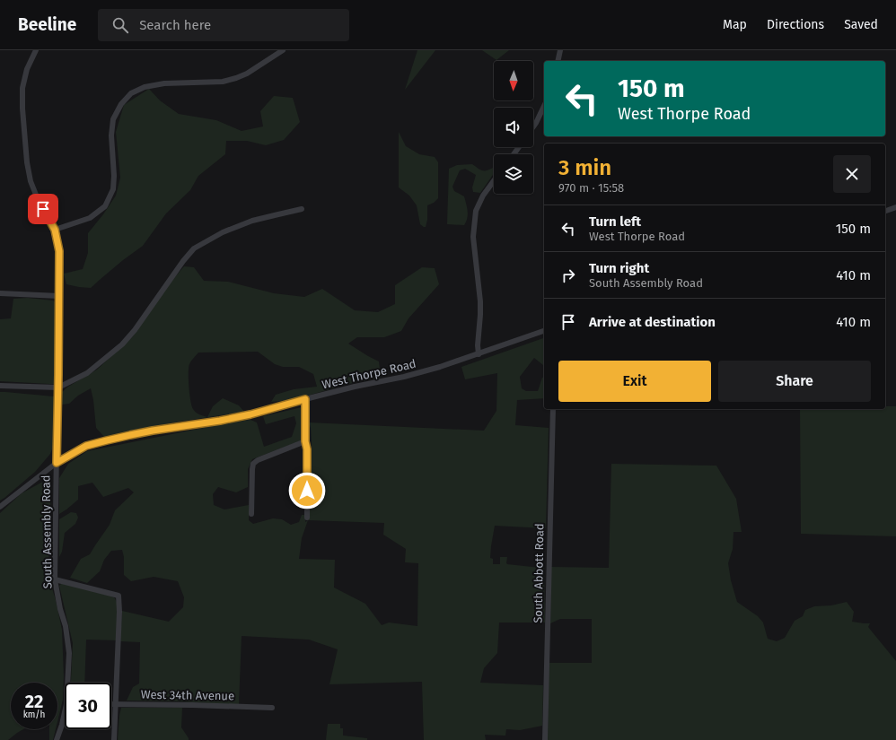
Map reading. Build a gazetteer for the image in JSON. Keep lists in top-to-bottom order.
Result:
{
  "streets": {
    "street": [
      "West Thorpe Road",
      "South Assembly Road",
      "South Abbott Road",
      "West 34th Avenue"
    ]
  },
  "crossings": [
    ["West Thorpe Road", "South Assembly Road"]
  ],
  "north": "bottom",
  "page": {
    "header": "Beeline",
    "search": "Search here",
    "nav": ["Map", "Directions", "Saved"],
    "turn": ["150 m", "West Thorpe Road"],
    "heading": ["3 min", "970 m · 15:58"],
    "list": [
      {
        "name": "Turn left",
        "note": "West Thorpe Road",
        "value": "150 m"
      },
      {
        "name": "Turn right",
        "note": "South Assembly Road",
        "value": "410 m"
      },
      {
        "name": "Arrive at destination",
        "value": "410 m"
      }
    ],
    "buttons": ["Exit", "Share"],
    "speed": "22 km/h",
    "limit": "30"
  }
}
